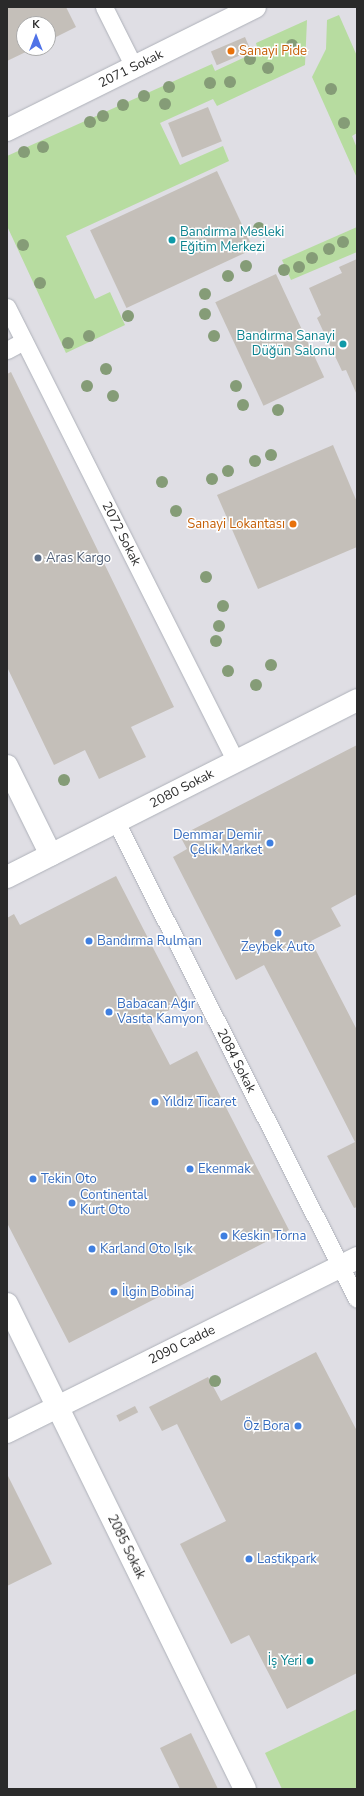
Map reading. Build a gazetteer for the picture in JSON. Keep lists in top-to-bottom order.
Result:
{
  "streets": {
    "street": [
      "2071 Sokak",
      "2080 Sokak",
      "2090 Cadde",
      "2085 Sokak"
    ],
    "lane": ["2072 Sokak", "2084 Sokak"]
  },
  "crossings": [
    ["2072 Sokak", "2080 Sokak"],
    ["2080 Sokak", "2084 Sokak"],
    ["2084 Sokak", "2090 Cadde"],
    ["2090 Cadde", "2085 Sokak"]
  ],
  "places": [
    "Sanayi Pide",
    "Bandırma Mesleki Eğitim Merkezi",
    "Bandırma Sanayi Düğün Salonu",
    "Sanayi Lokantası",
    "Aras Kargo",
    "Demmar Demir Çelik Market",
    "Zeybek Auto",
    "Bandırma Rulman",
    "Babacan Ağır Vasıta Kamyon",
    "Yıldız Ticaret",
    "Ekenmak",
    "Tekin Oto",
    "Continental Kurt Oto",
    "Keskin Torna",
    "Karland Oto Işık",
    "İlgin Bobinaj",
    "Öz Bora",
    "Lastikpark",
    "İş Yeri"
  ],
  "north": "top"
}
